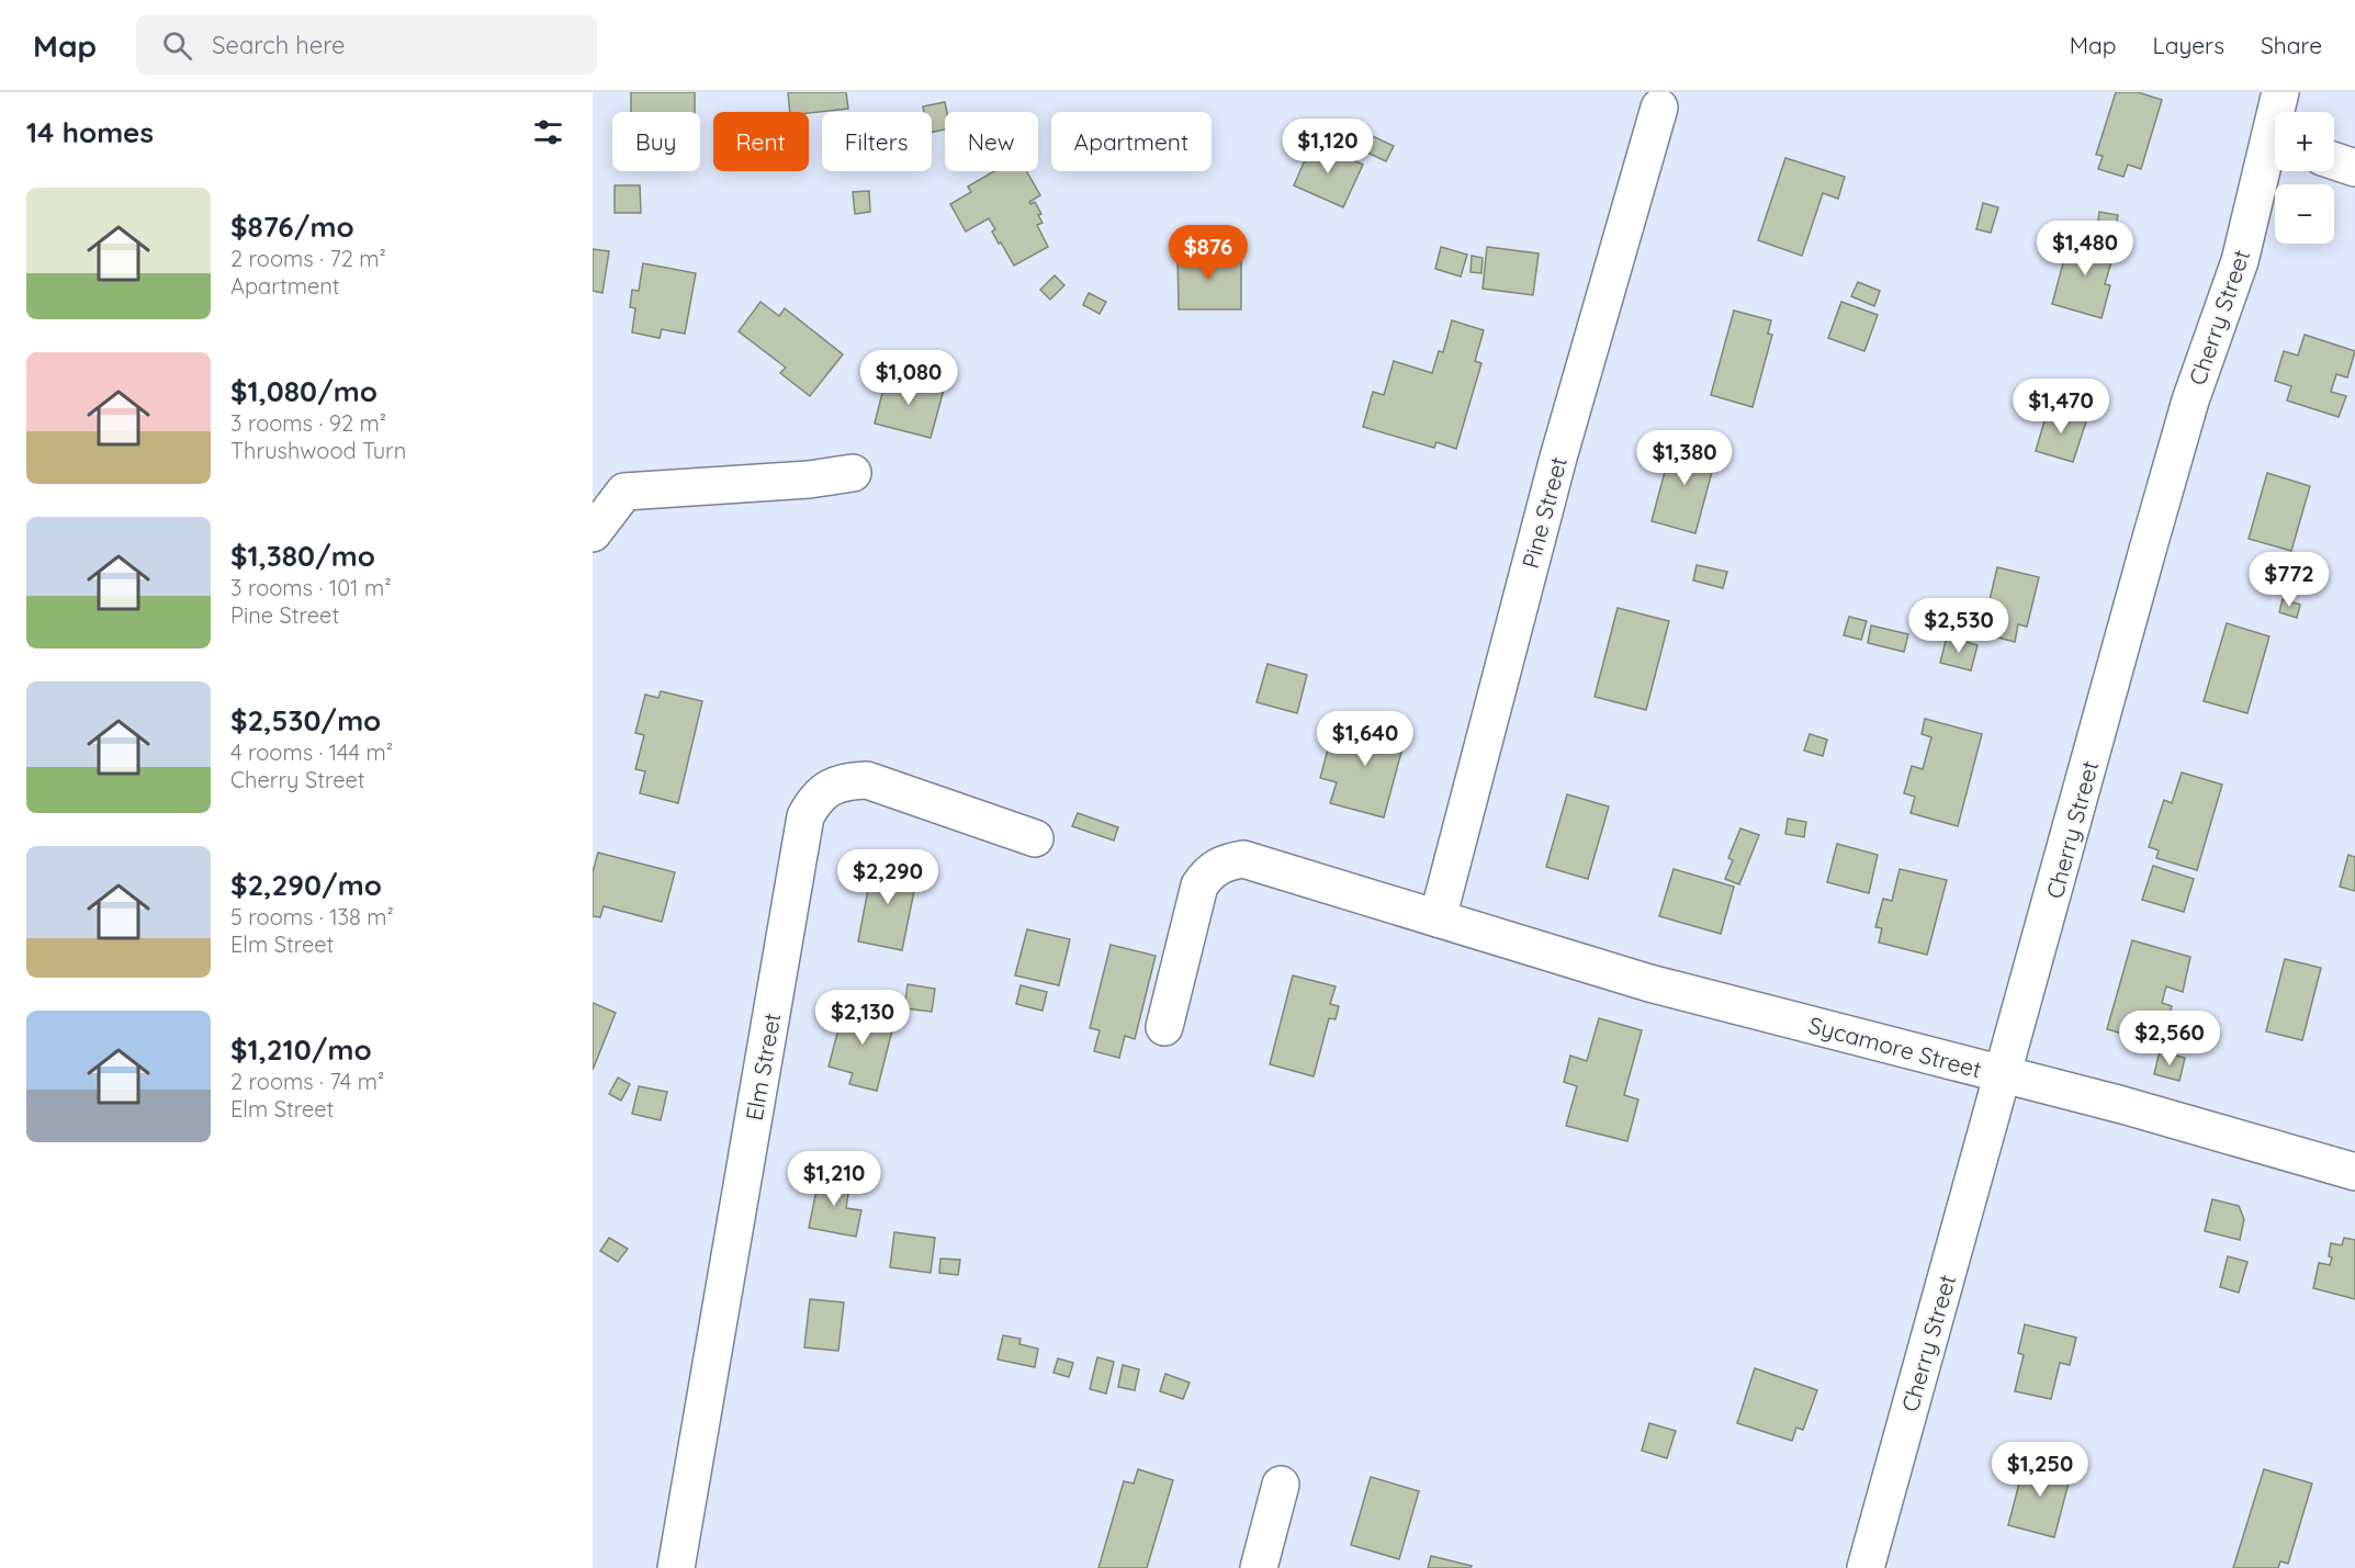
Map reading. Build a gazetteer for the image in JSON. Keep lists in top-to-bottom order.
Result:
{
  "streets": {
    "street": [
      "Cherry Street",
      "Pine Street",
      "Sycamore Street",
      "Elm Street"
    ]
  },
  "crossings": [
    ["Cherry Street", "Sycamore Street"],
    ["Pine Street", "Sycamore Street"]
  ],
  "page": {
    "header": "Map",
    "search": "Search here",
    "nav": ["Map", "Layers", "Share"],
    "heading": "14 homes",
    "map_buttons": ["+", "−"],
    "chip": [
      "Buy",
      "Rent",
      "Filters",
      "New",
      "Apartment"
    ],
    "price": [
      "$1,120",
      "$1,480",
      "$876",
      "$1,080",
      "$1,470",
      "$1,380",
      "$772",
      "$2,530",
      "$1,640",
      "$2,290",
      "$2,130",
      "$2,560",
      "$1,210",
      "$1,250"
    ],
    "list": [
      {
        "name": "$876/mo",
        "note": "2 rooms · 72 m² · Apartment"
      },
      {
        "name": "$1,080/mo",
        "note": "3 rooms · 92 m² · Thrushwood Turn"
      },
      {
        "name": "$1,380/mo",
        "note": "3 rooms · 101 m² · Pine Street"
      },
      {
        "name": "$2,530/mo",
        "note": "4 rooms · 144 m² · Cherry Street"
      },
      {
        "name": "$2,290/mo",
        "note": "5 rooms · 138 m² · Elm Street"
      },
      {
        "name": "$1,210/mo",
        "note": "2 rooms · 74 m² · Elm Street"
      }
    ]
  }
}
